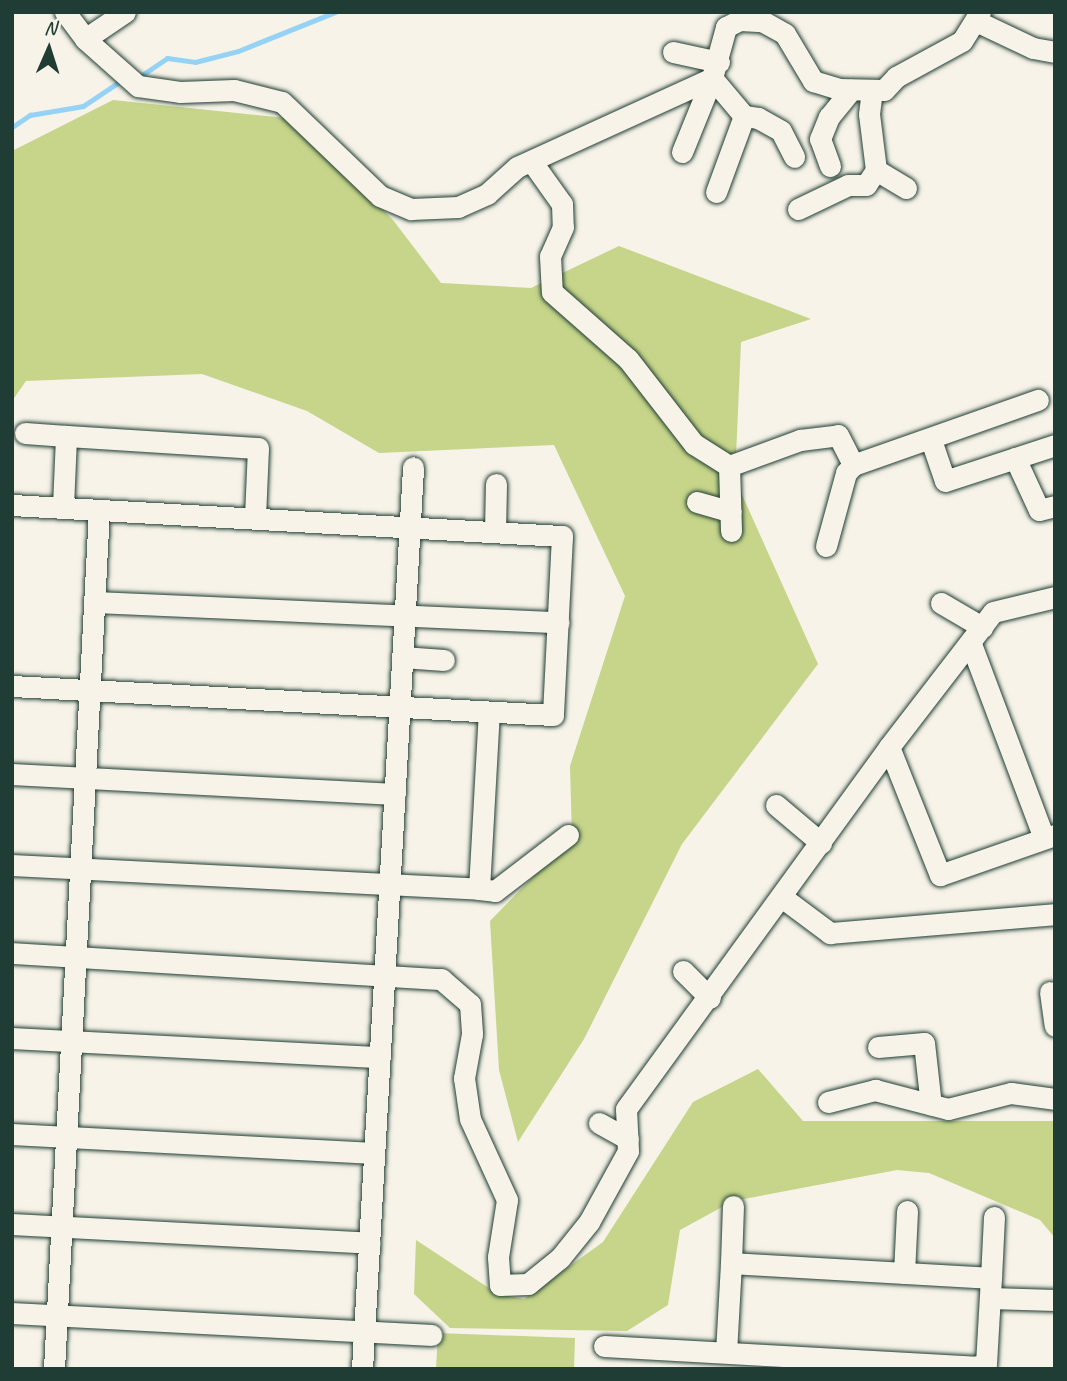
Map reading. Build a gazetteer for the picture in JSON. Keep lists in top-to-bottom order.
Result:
{
  "north": "top"
}
